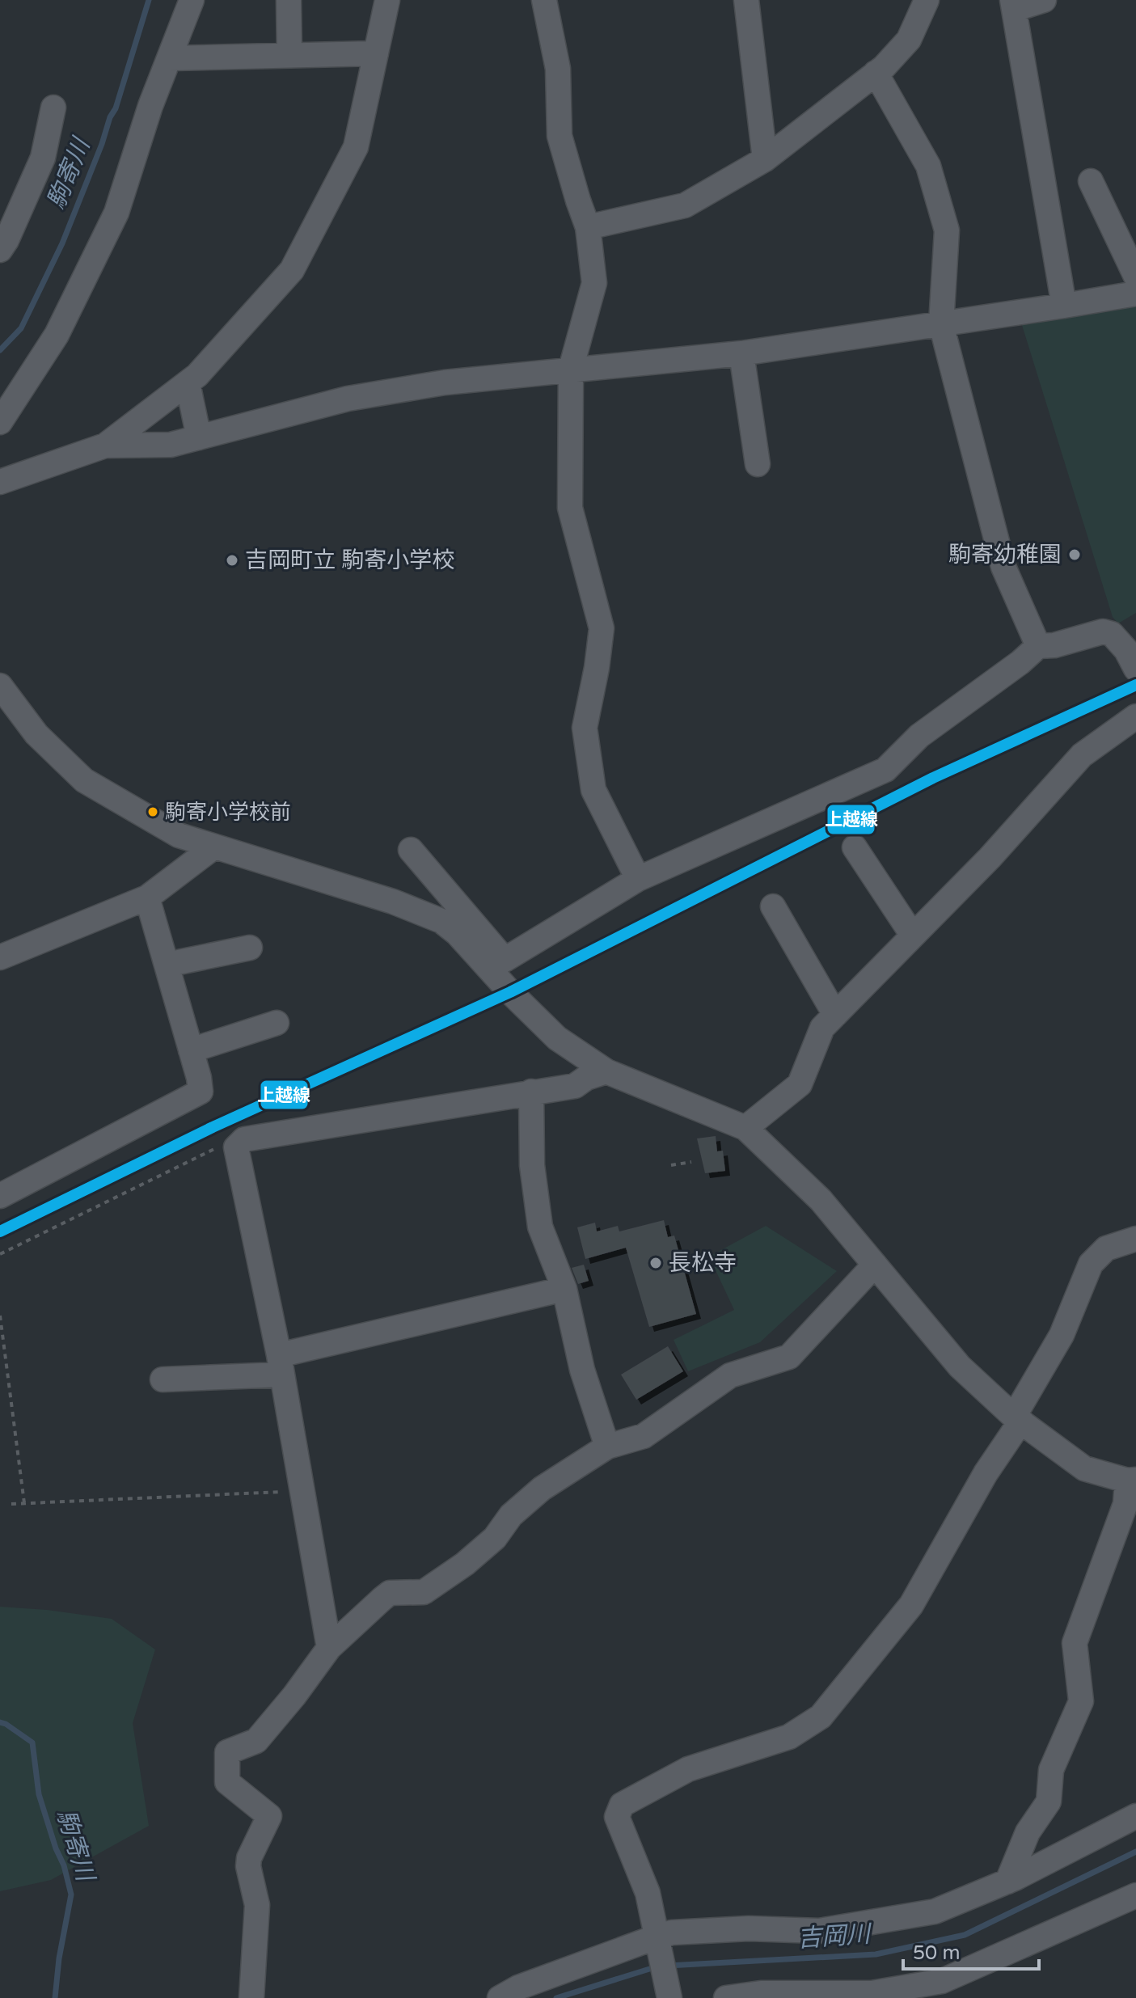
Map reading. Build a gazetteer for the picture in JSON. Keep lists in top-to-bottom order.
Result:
{
  "water": ["駒寄川", "吉岡川"],
  "places": [
    "駒寄幼稚園",
    "吉岡町立 駒寄小学校",
    "駒寄小学校前",
    "長松寺"
  ],
  "lines": ["transit line 上越線"],
  "scale_bar": "50 m"
}
